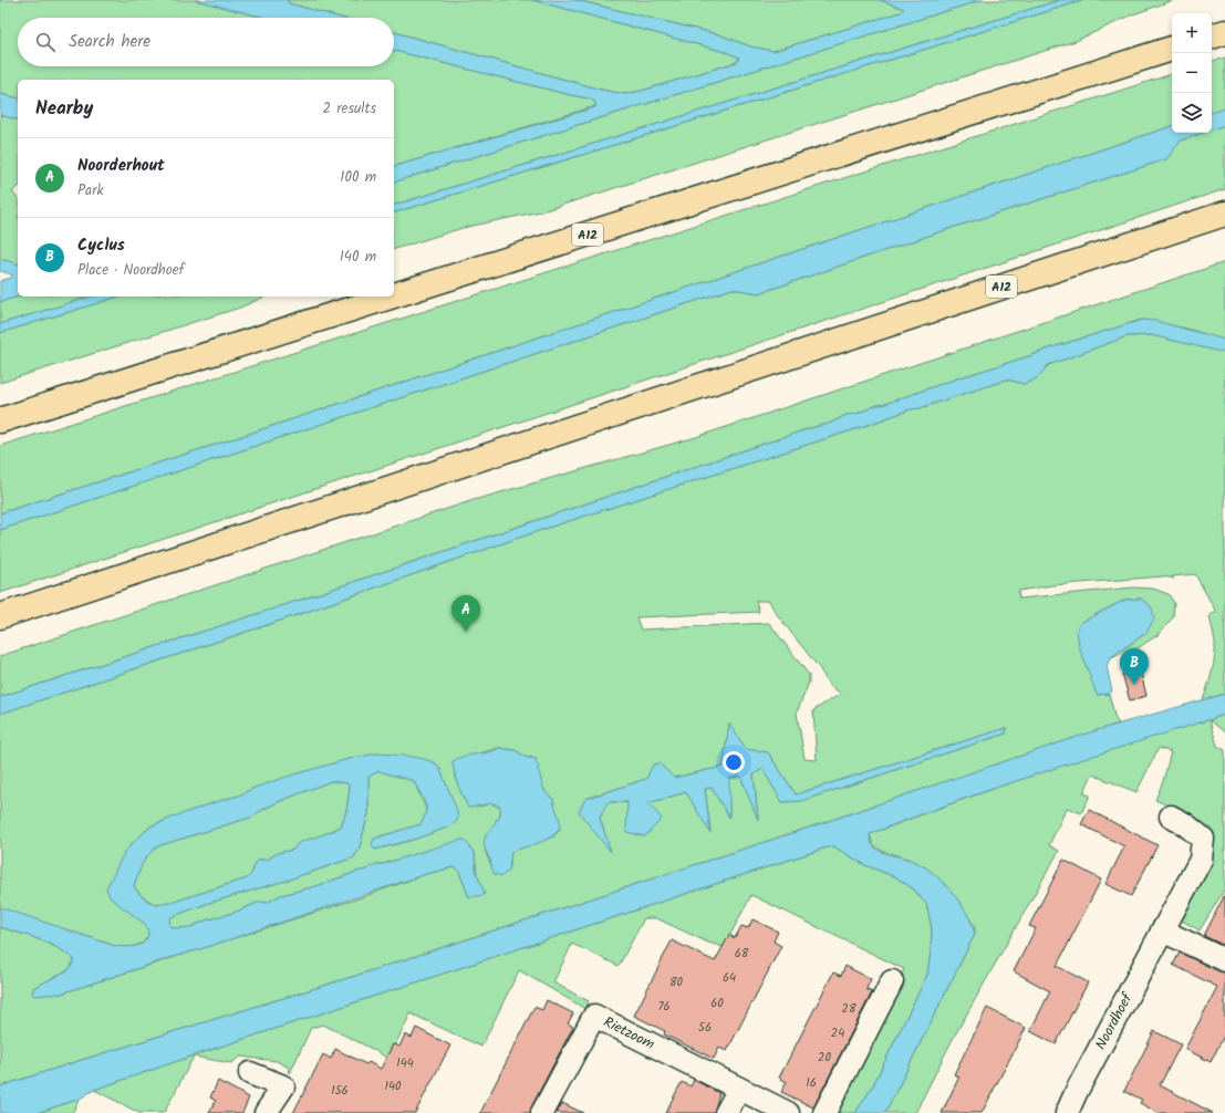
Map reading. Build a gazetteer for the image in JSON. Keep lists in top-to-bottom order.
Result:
{
  "streets": {
    "highway": ["A12"],
    "street": ["Noordhoef", "Rietzoom"]
  },
  "house_numbers": [
    "68",
    "64",
    "80",
    "60",
    "76",
    "28",
    "56",
    "24",
    "20",
    "144",
    "16",
    "140",
    "156"
  ],
  "page": {
    "map_buttons": ["+", "−"],
    "search": "Search here",
    "heading": ["Nearby", "2 results"],
    "list": [
      {
        "mark": "A",
        "name": "Noorderhout",
        "note": "Park",
        "value": "100 m"
      },
      {
        "mark": "B",
        "name": "Cyclus",
        "note": "Place · Noordhoef",
        "value": "140 m"
      }
    ],
    "pins": ["A", "B"]
  }
}
